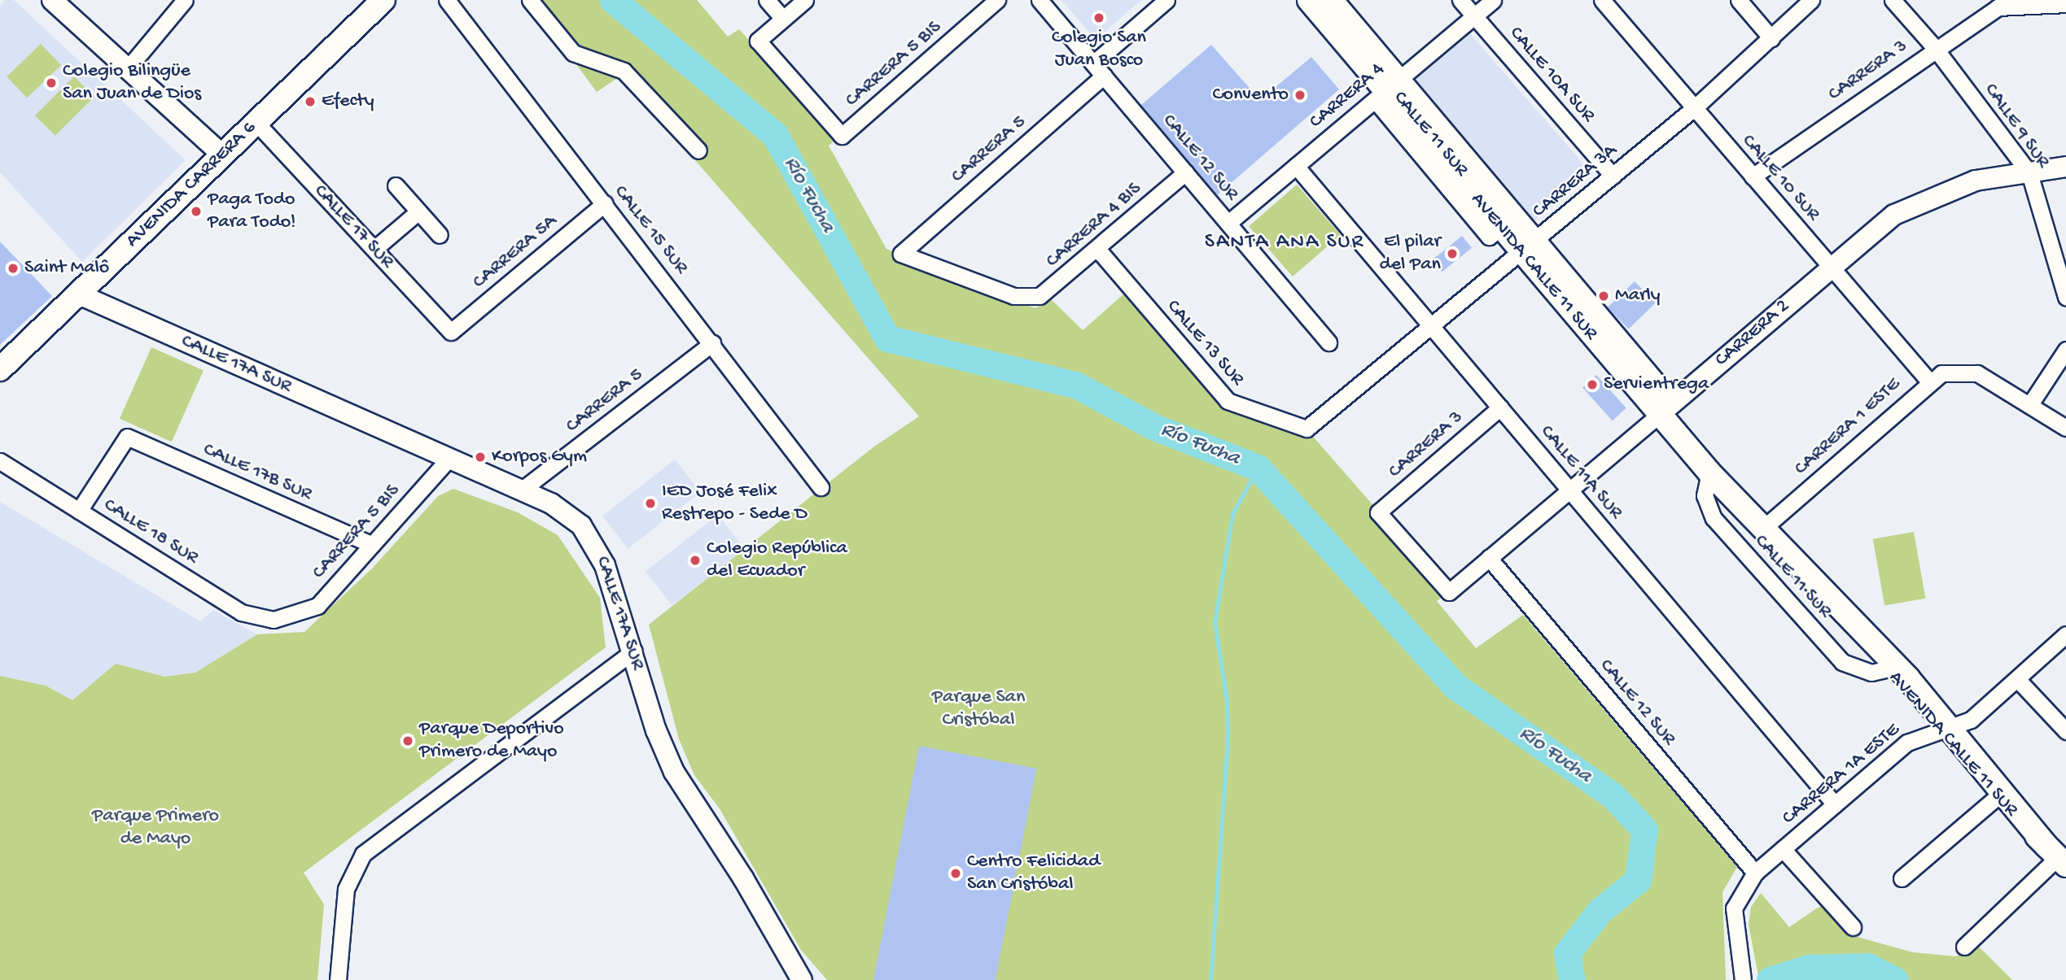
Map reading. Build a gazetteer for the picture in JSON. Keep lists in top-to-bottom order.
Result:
{
  "streets": {
    "main road": ["AVENIDA CARRERA 6", "AVENIDA CALLE 11 SUR"],
    "street": [
      "CARRERA 5 BIS",
      "CARRERA 3",
      "CALLE 10A SUR",
      "CARRERA 4",
      "CALLE 9 SUR",
      "CALLE 11 SUR",
      "CARRERA 5",
      "CALLE 12 SUR",
      "CALLE 10 SUR",
      "CARRERA 3A",
      "CARRERA 4 BIS",
      "CALLE 17 SUR",
      "CALLE 15 SUR",
      "CARRERA 5A",
      "CARRERA 2",
      "CALLE 13 SUR",
      "CALLE 17A SUR",
      "CARRERA 1 ESTE",
      "CALLE 17B SUR",
      "CALLE 11A SUR",
      "CALLE 18 SUR",
      "CARRERA 1A ESTE"
    ]
  },
  "crossings": [
    ["CARRERA 5 BIS", "CALLE 17A SUR"],
    ["CARRERA 5 BIS", "CALLE 17B SUR"],
    ["CARRERA 5 BIS", "CALLE 18 SUR"],
    ["CARRERA 3", "CALLE 9 SUR"],
    ["CARRERA 3", "CALLE 10 SUR"],
    ["CARRERA 3", "CARRERA 2"],
    ["CARRERA 3", "CALLE 11A SUR"],
    ["CALLE 10A SUR", "CARRERA 4"],
    ["CALLE 10A SUR", "CARRERA 3A"],
    ["CARRERA 4", "CALLE 12 SUR"],
    ["CARRERA 4", "AVENIDA CALLE 11 SUR"],
    ["CARRERA 4", "CALLE 11A SUR"],
    ["CALLE 9 SUR", "CARRERA 2"],
    ["CALLE 11 SUR", "AVENIDA CALLE 11 SUR"],
    ["CARRERA 5", "CALLE 12 SUR"],
    ["CARRERA 5", "CARRERA 4 BIS"],
    ["CARRERA 5", "CALLE 15 SUR"],
    ["CARRERA 5", "CALLE 17A SUR"],
    ["CALLE 12 SUR", "CARRERA 4 BIS"],
    ["CALLE 12 SUR", "CARRERA 2"],
    ["CALLE 12 SUR", "CARRERA 1A ESTE"],
    ["CALLE 10 SUR", "CARRERA 3A"],
    ["CALLE 10 SUR", "CARRERA 2"],
    ["CALLE 10 SUR", "CARRERA 1 ESTE"],
    ["CARRERA 3A", "AVENIDA CALLE 11 SUR"],
    ["CARRERA 3A", "CALLE 13 SUR"],
    ["CARRERA 3A", "CALLE 11A SUR"],
    ["AVENIDA CARRERA 6", "CALLE 17 SUR"],
    ["AVENIDA CARRERA 6", "CALLE 17A SUR"],
    ["CARRERA 4 BIS", "CALLE 13 SUR"],
    ["CALLE 17 SUR", "CARRERA 5A"],
    ["CALLE 15 SUR", "CARRERA 5A"],
    ["AVENIDA CALLE 11 SUR", "CARRERA 2"],
    ["AVENIDA CALLE 11 SUR", "CARRERA 1 ESTE"],
    ["AVENIDA CALLE 11 SUR", "CARRERA 1A ESTE"],
    ["CARRERA 2", "CALLE 11A SUR"],
    ["CALLE 17B SUR", "CALLE 18 SUR"],
    ["CALLE 11A SUR", "CARRERA 1A ESTE"]
  ],
  "districts": ["SANTA ANA SUR"],
  "water": ["Río Fucha"],
  "parks": ["Parque San Cristóbal", "Parque Primero de Mayo"],
  "places": [
    "Colegio San Juan Bosco",
    "Colegio Bilingüe San Juan de Dios",
    "Convento",
    "Efecty",
    "Paga Todo Para Todo!",
    "El pilar del Pan",
    "Saint Malô",
    "Marly",
    "Servientrega",
    "Korpos Gym",
    "IED José Felix Restrepo - Sede D",
    "Colegio República del Ecuador",
    "Parque Deportivo Primero de Mayo",
    "Centro Felicidad San Cristóbal"
  ]
}
